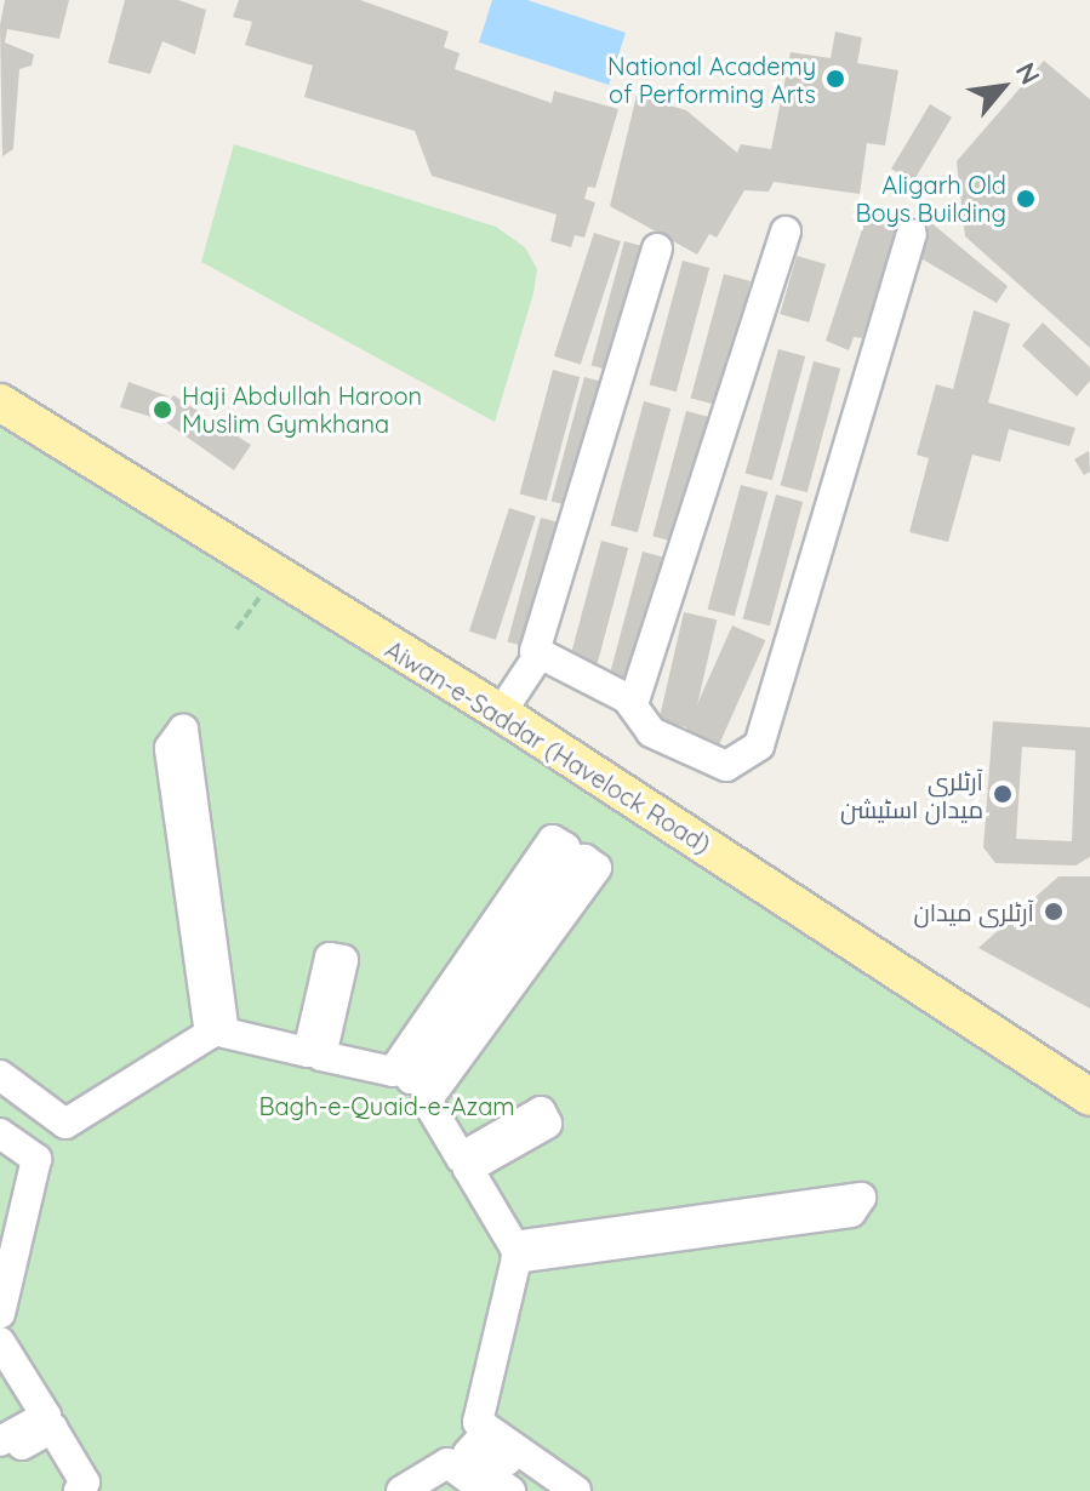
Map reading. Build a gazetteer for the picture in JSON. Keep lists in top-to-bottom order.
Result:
{
  "streets": {
    "main road": ["Aiwan-e-Saddar (Havelock Road)"]
  },
  "parks": ["Bagh-e-Quaid-e-Azam"],
  "places": [
    "National Academy of Performing Arts",
    "Aligarh Old Boys Building",
    "Haji Abdullah Haroon Muslim Gymkhana",
    "آرٹلری میدان اسٹیشن",
    "آرٹلری میدان"
  ],
  "north": "top right"
}
